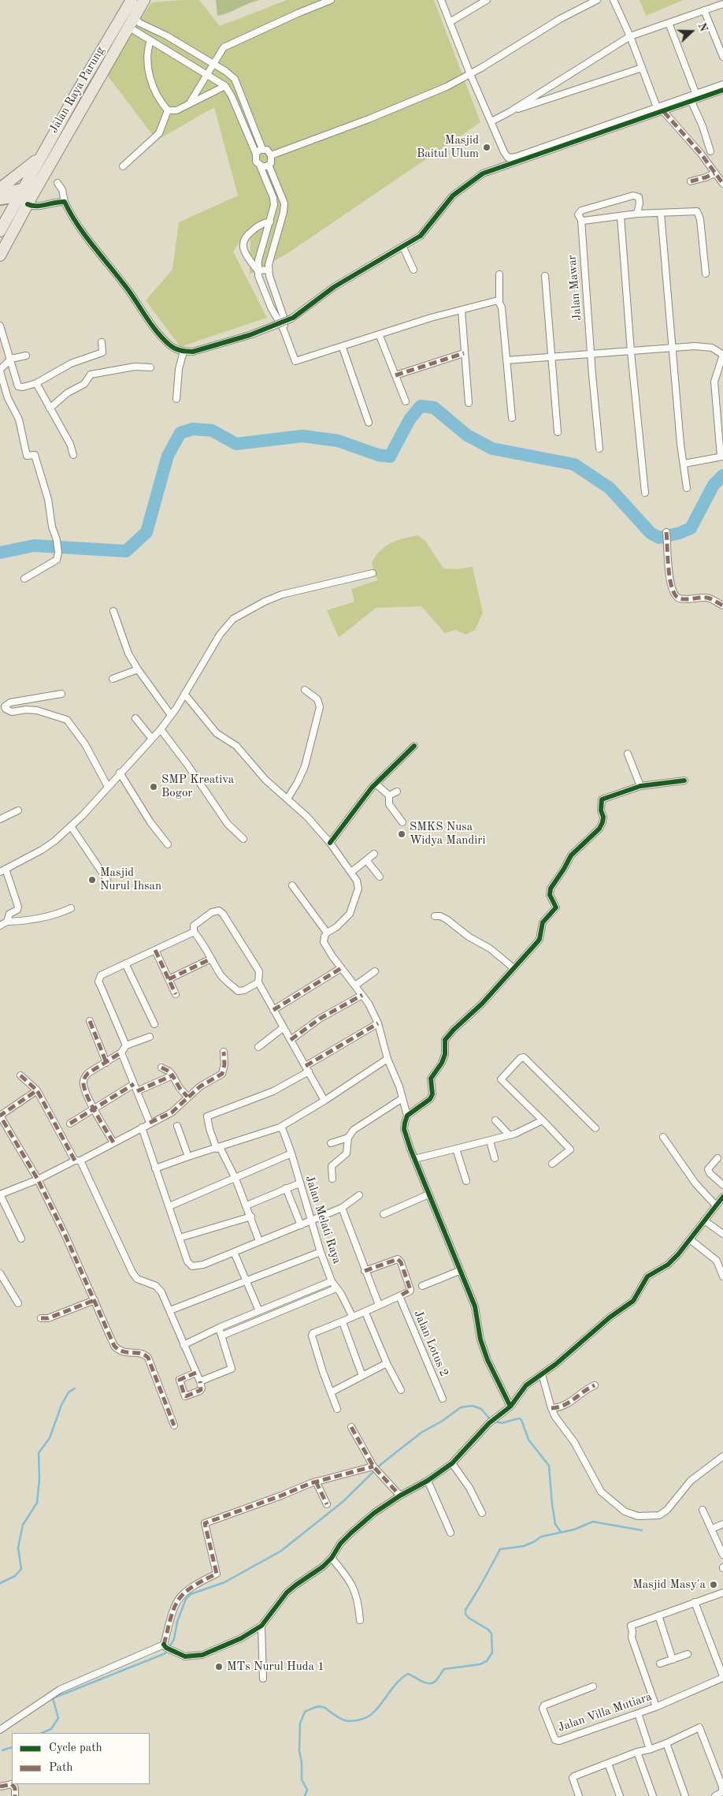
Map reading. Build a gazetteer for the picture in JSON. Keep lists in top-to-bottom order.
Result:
{
  "streets": {
    "highway": ["Jalan Raya Parung"],
    "street": [
      "Jalan Mawar",
      "Jalan Melati Raya",
      "Jalan Lotus 2",
      "Jalan Villa Mutiara"
    ]
  },
  "places": [
    "Masjid Baitul Ulum",
    "SMP Kreativa Bogor",
    "SMKS Nusa Widya Mandiri",
    "Masjid Nurul Ihsan",
    "Masjid Masy'a",
    "MTs Nurul Huda 1"
  ],
  "legend": ["Cycle path", "Path"],
  "north": "right"
}
